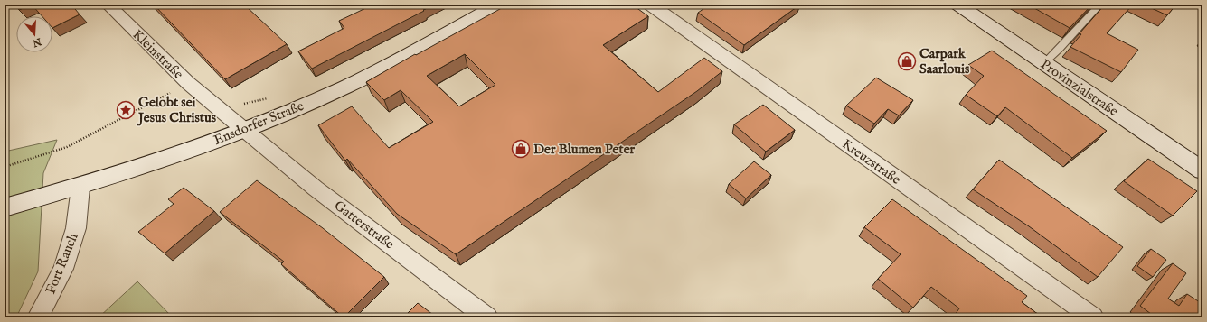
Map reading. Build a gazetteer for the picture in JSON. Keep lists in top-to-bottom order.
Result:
{
  "streets": {
    "main road": ["Provinzialstraße", "Ensdorfer Straße"],
    "street": [
      "Kleinstraße",
      "Kreuzstraße",
      "Gatterstraße",
      "Fort Rauch"
    ]
  },
  "crossings": [
    ["Kleinstraße", "Ensdorfer Straße"],
    ["Kleinstraße", "Gatterstraße"],
    ["Ensdorfer Straße", "Gatterstraße"],
    ["Ensdorfer Straße", "Fort Rauch"]
  ],
  "places": {
    "shop": ["Carpark Saarlouis", "Der Blumen Peter"],
    "place": ["Gelobt sei Jesus Christus"]
  },
  "north": "bottom"
}
